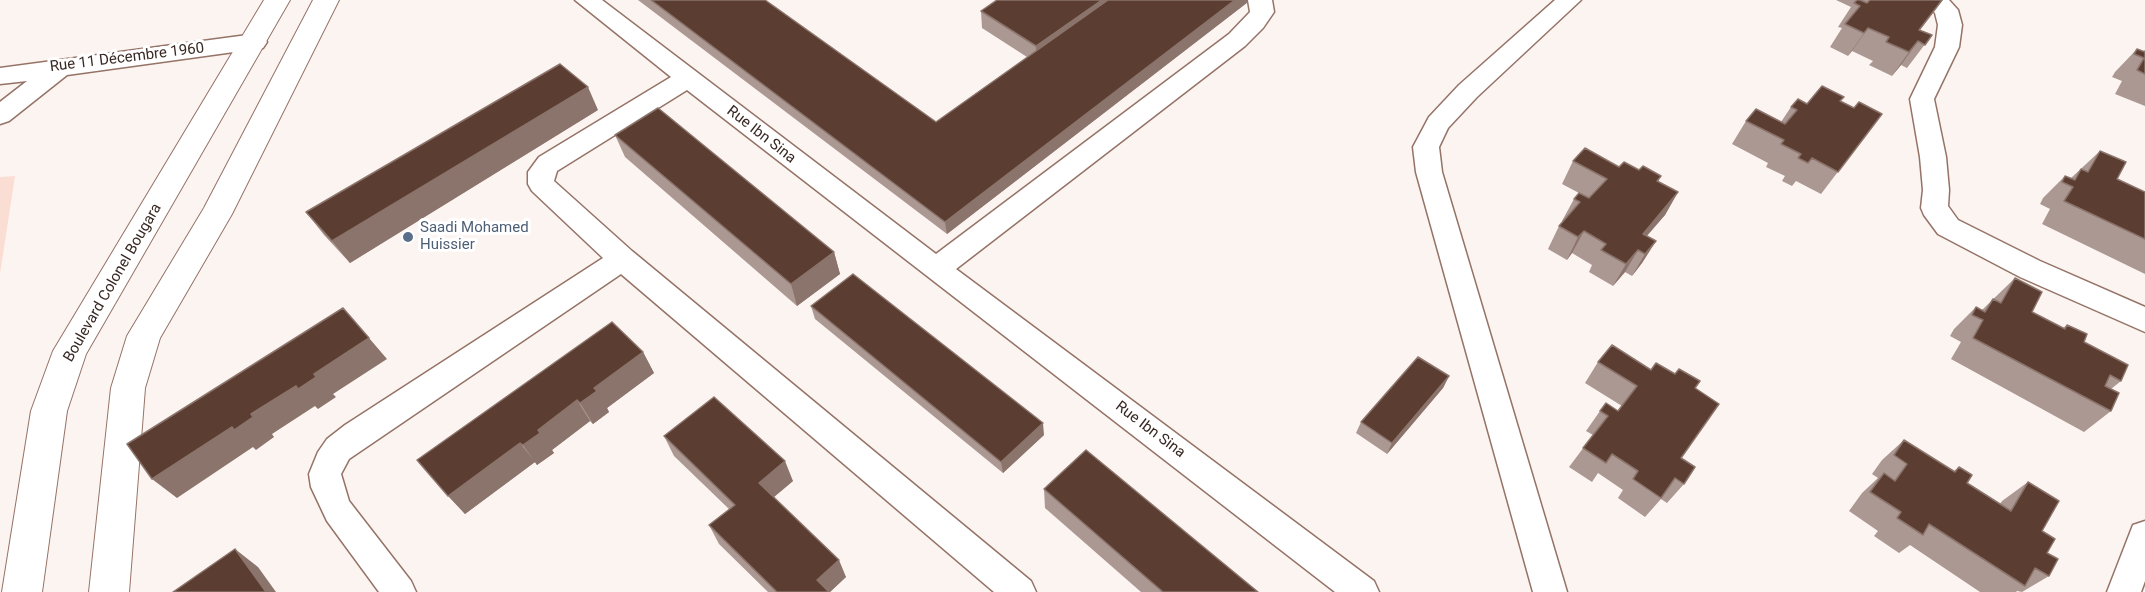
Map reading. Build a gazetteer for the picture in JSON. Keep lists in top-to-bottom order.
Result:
{
  "streets": {
    "main road": ["Boulevard Colonel Bougara"],
    "street": ["Rue 11 Décembre 1960", "Rue Ibn Sina"]
  },
  "crossings": [
    ["Rue 11 Décembre 1960", "Boulevard Colonel Bougara"]
  ],
  "places": ["Saadi Mohamed Huissier"]
}
